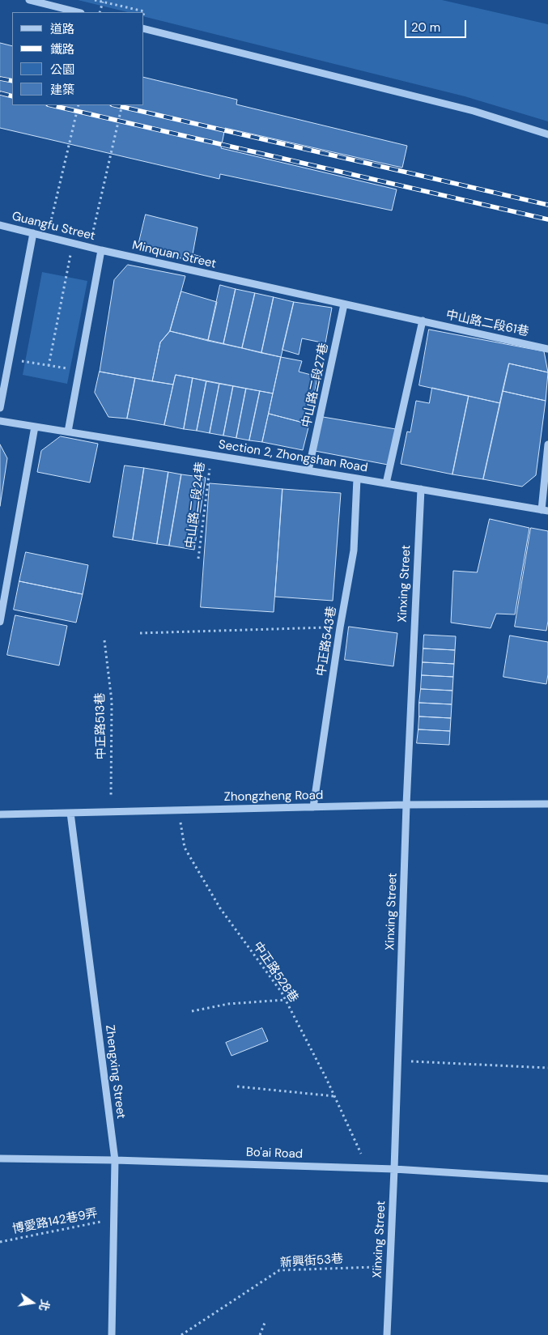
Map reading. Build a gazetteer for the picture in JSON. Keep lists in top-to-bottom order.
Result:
{
  "streets": {
    "street": [
      "Guangfu Street",
      "Minquan Street",
      "中山路二段61巷",
      "中山路二段27巷",
      "Section 2, Zhongshan Road",
      "Xinxing Street",
      "中正路543巷",
      "Zhongzheng Road",
      "Zhengxing Street",
      "Bo'ai Road"
    ],
    "path": [
      "中山路二段24巷",
      "中正路513巷",
      "中正路528巷",
      "博愛路142巷9弄",
      "新興街53巷"
    ]
  },
  "crossings": [
    ["Guangfu Street", "Minquan Street"],
    ["Minquan Street", "中山路二段61巷"],
    ["Minquan Street", "中山路二段27巷"],
    ["中山路二段27巷", "Section 2, Zhongshan Road"],
    ["Section 2, Zhongshan Road", "中山路二段24巷"],
    ["Section 2, Zhongshan Road", "Xinxing Street"],
    ["Section 2, Zhongshan Road", "中正路543巷"],
    ["Xinxing Street", "Zhongzheng Road"],
    ["Xinxing Street", "Bo'ai Road"],
    ["Xinxing Street", "新興街53巷"],
    ["中正路543巷", "Zhongzheng Road"],
    ["中正路513巷", "Zhongzheng Road"],
    ["Zhongzheng Road", "中正路528巷"],
    ["Zhongzheng Road", "Zhengxing Street"],
    ["中正路528巷", "Bo'ai Road"],
    ["Zhengxing Street", "Bo'ai Road"],
    ["Zhengxing Street", "博愛路142巷9弄"]
  ],
  "legend": [
    "道路",
    "鐵路",
    "公園",
    "建築"
  ],
  "scale_bar": "20 m",
  "north": "right"
}
